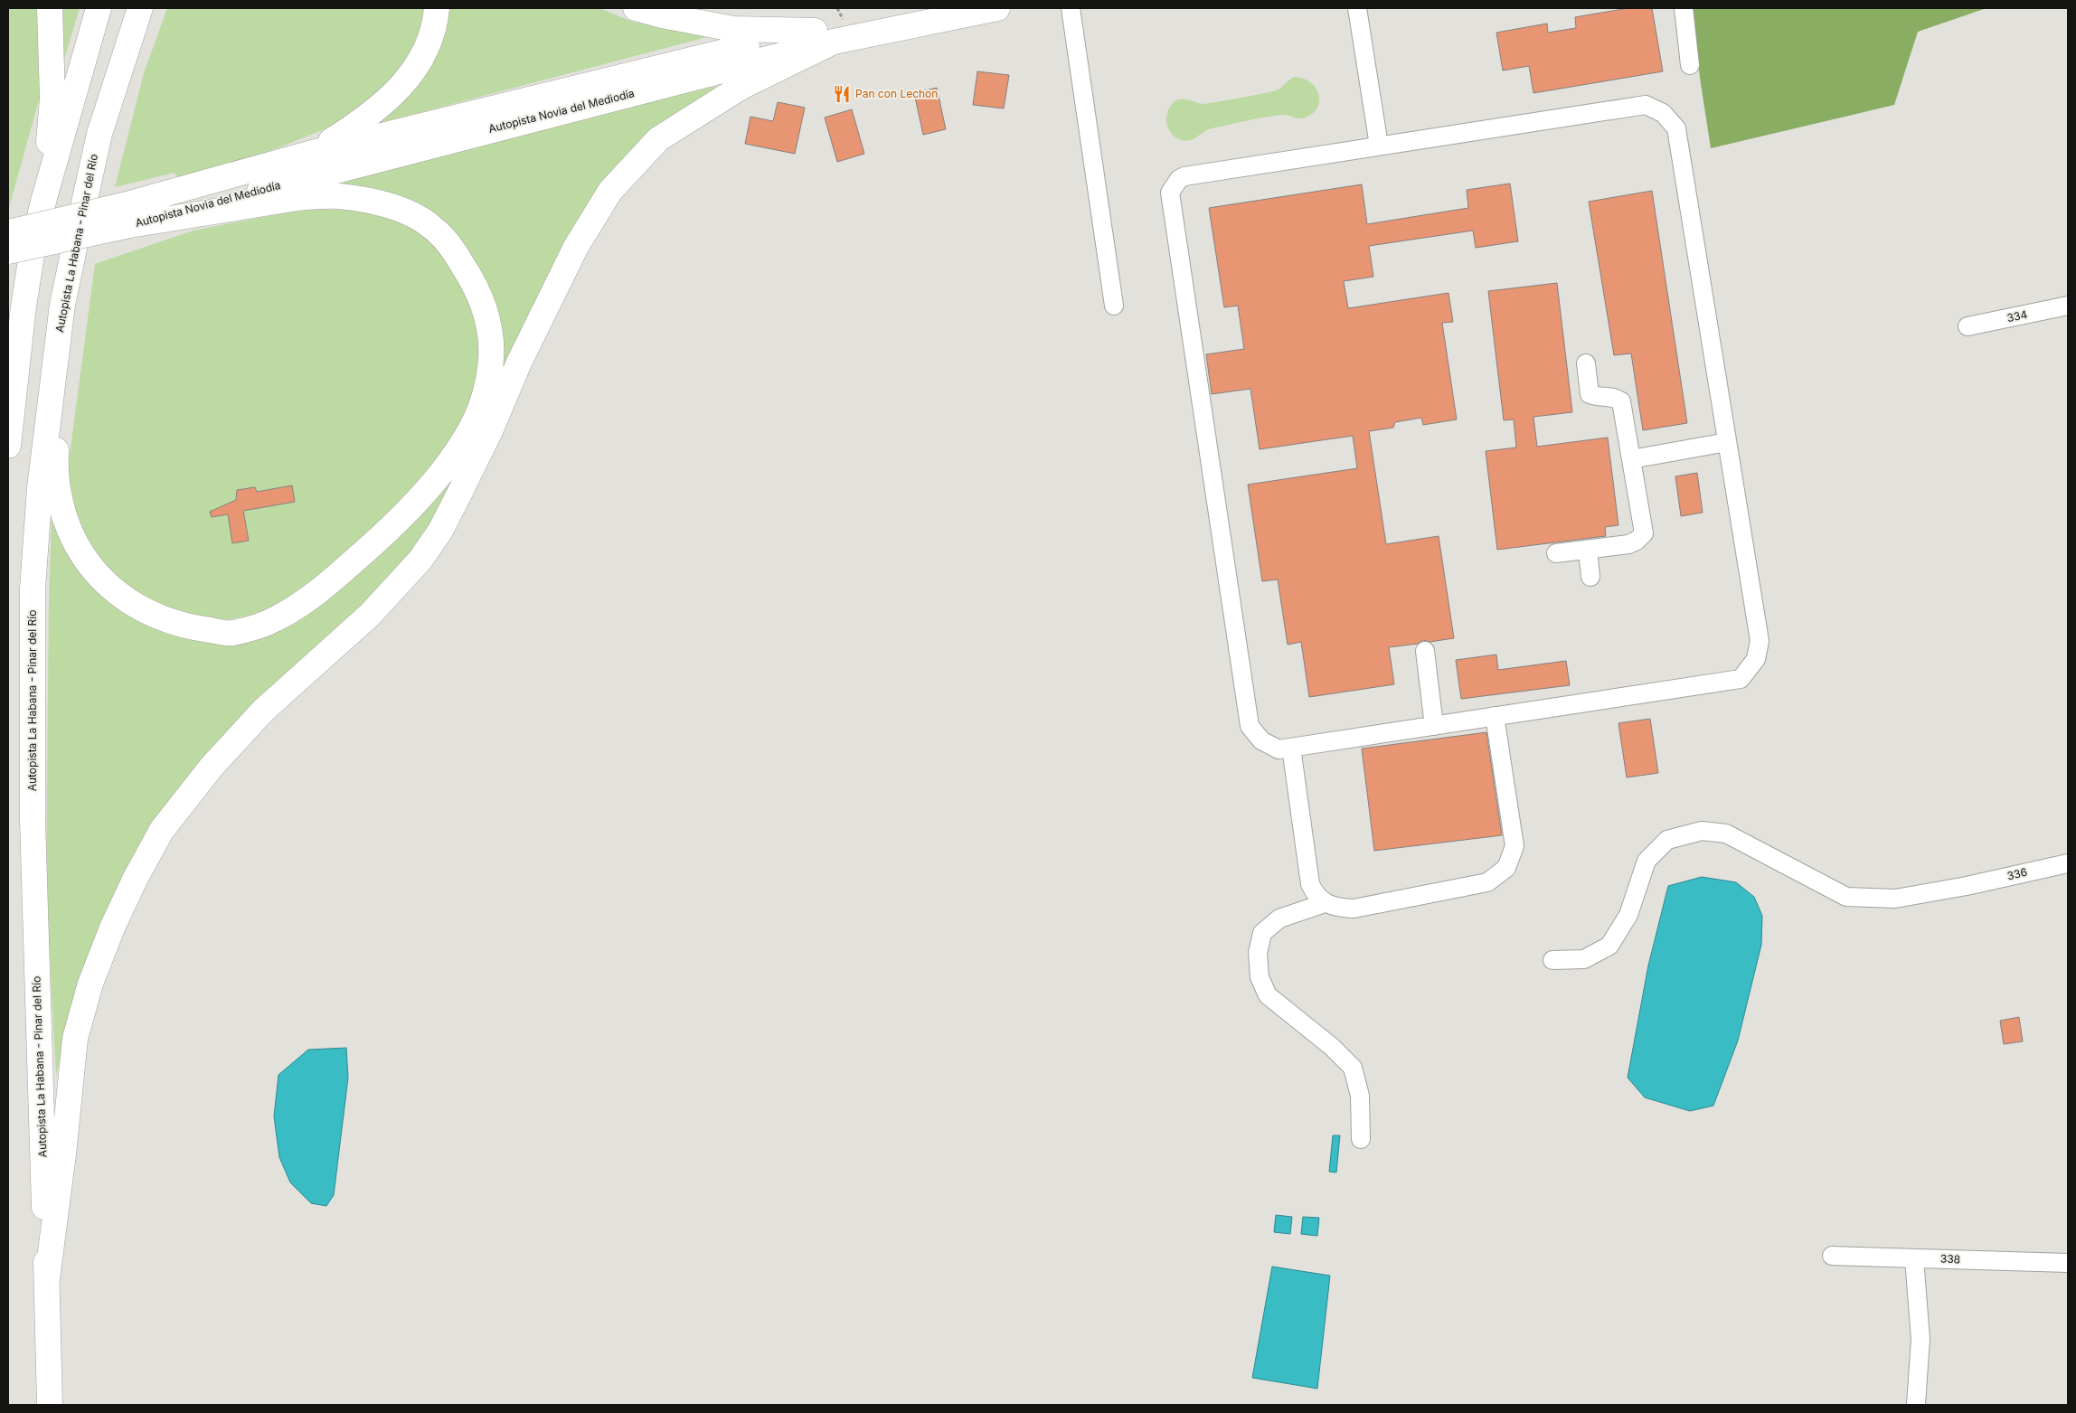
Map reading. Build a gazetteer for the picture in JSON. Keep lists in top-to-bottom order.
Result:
{
  "streets": {
    "highway": ["Autopista Novia del Mediodía", "Autopista La Habana - Pinar del Río"],
    "street": ["334", "336", "338"]
  },
  "places": {
    "restaurant": ["Pan con Lechon"]
  }
}
